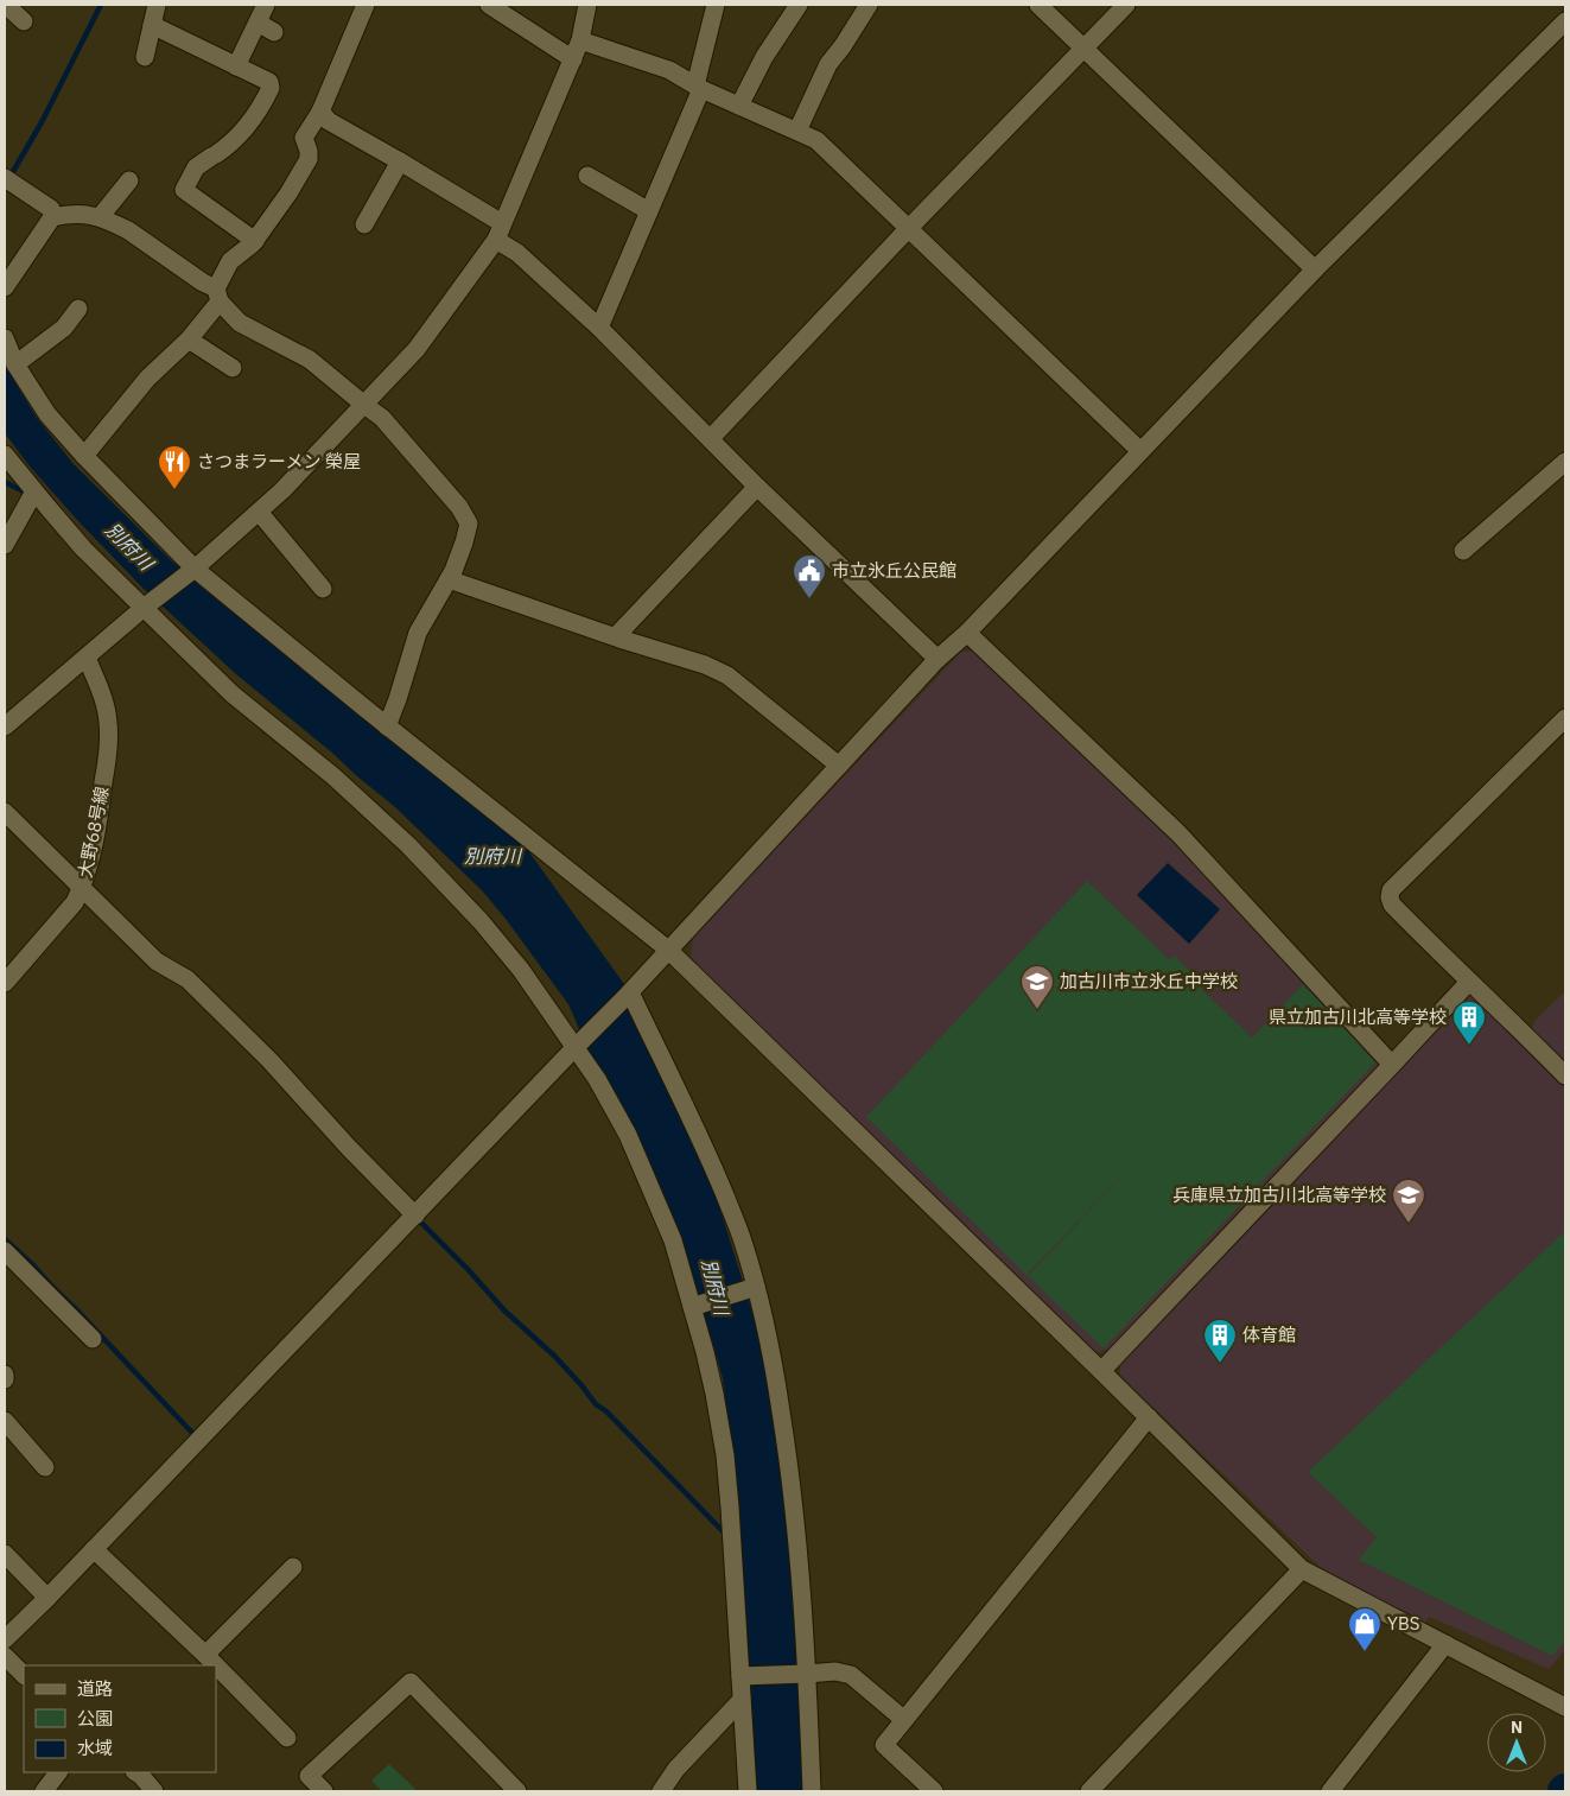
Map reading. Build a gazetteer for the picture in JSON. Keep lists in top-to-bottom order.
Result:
{
  "streets": {
    "street": ["大野68号線"]
  },
  "water": ["別府川"],
  "places": {
    "restaurant": ["さつまラーメン 榮屋"],
    "public building": ["市立氷丘公民館"],
    "school or university": ["加古川市立氷丘中学校", "兵庫県立加古川北高等学校"],
    "building": ["県立加古川北高等学校", "体育館"],
    "shop": ["YBS"]
  },
  "legend": ["道路", "公園", "水域"],
  "north": "top"
}
